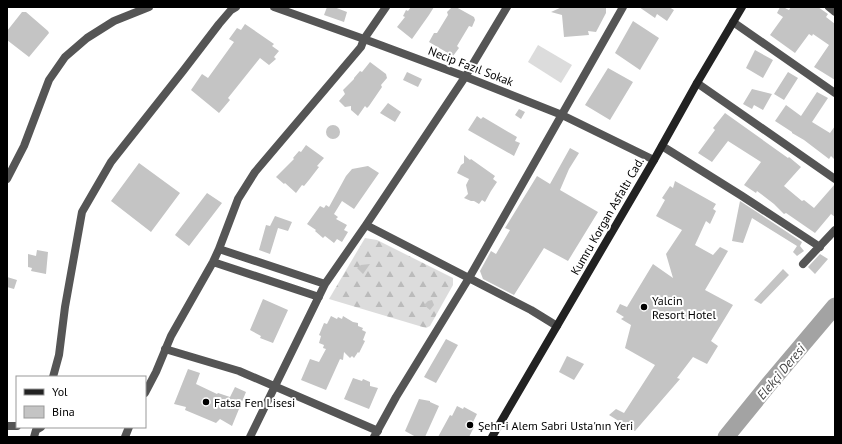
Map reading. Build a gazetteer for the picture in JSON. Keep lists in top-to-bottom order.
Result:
{
  "streets": {
    "main road": ["Kumru Korgan Asfaltı Cad."],
    "street": ["Necip Fazıl Sokak"]
  },
  "crossings": [
    ["Necip Fazıl Sokak", "Kumru Korgan Asfaltı Cad."]
  ],
  "water": ["Elekçi Deresi"],
  "places": ["Yalcin Resort Hotel", "Fatsa Fen Lisesi", "Şehr-i Alem Sabri Usta'nın Yeri"],
  "legend": ["Yol", "Bina"]
}
